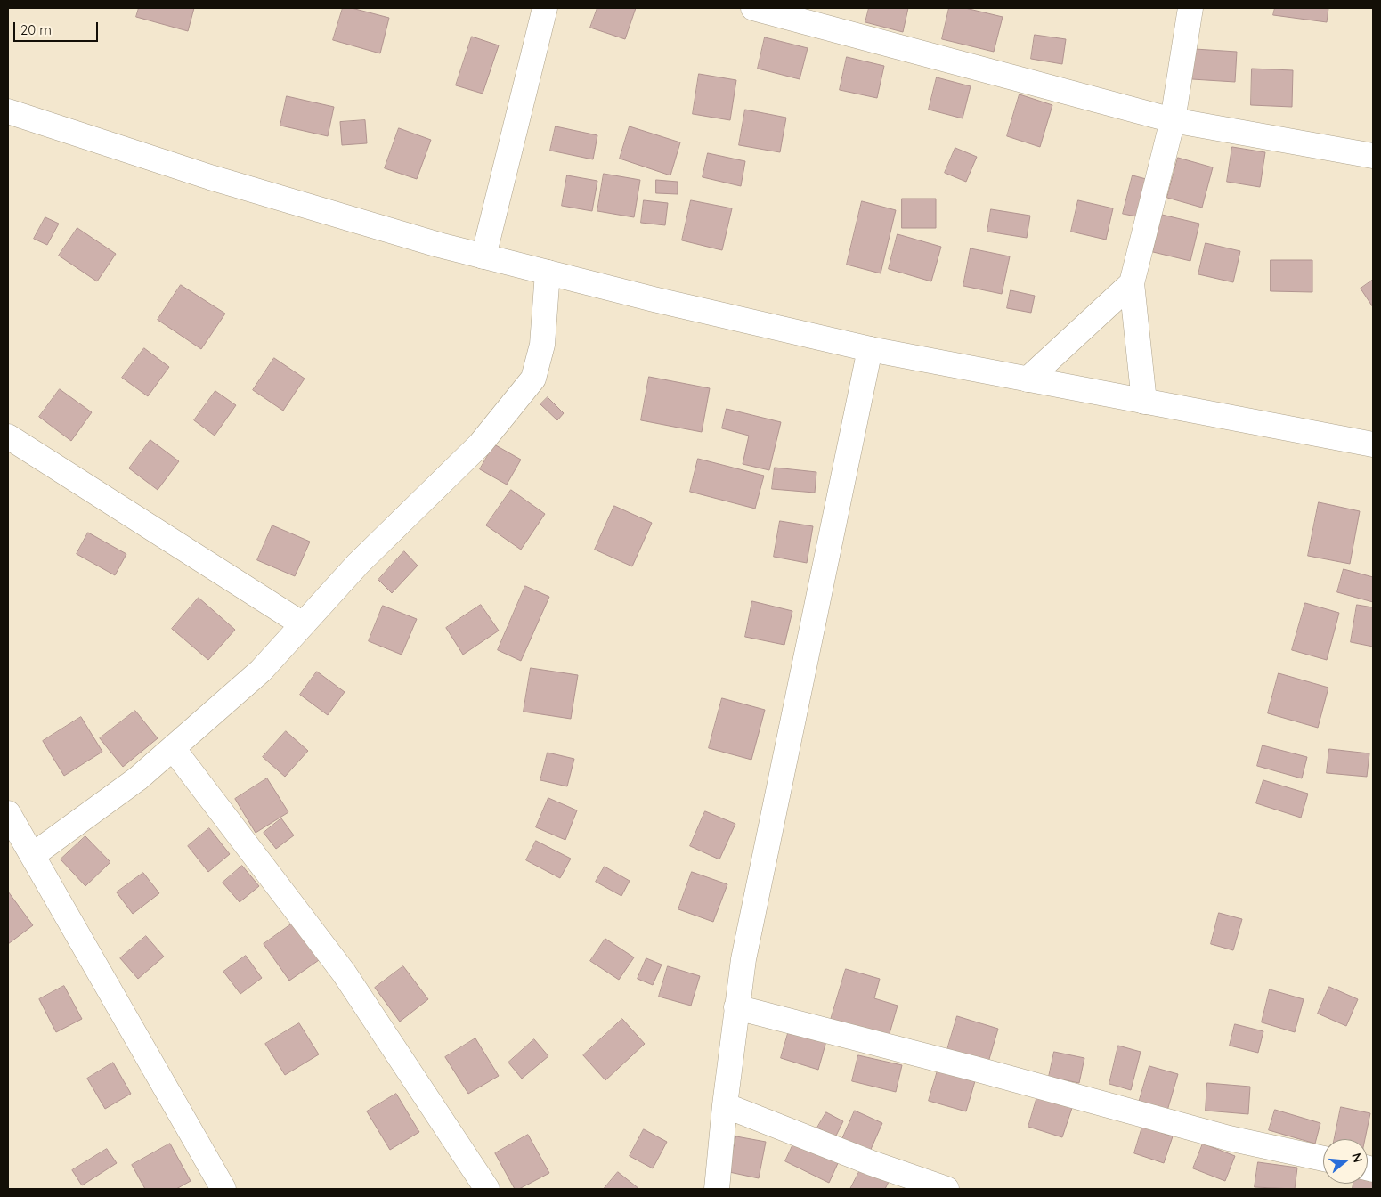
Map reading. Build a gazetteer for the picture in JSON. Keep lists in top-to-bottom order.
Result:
{
  "scale_bar": "20 m",
  "north": "right"
}
